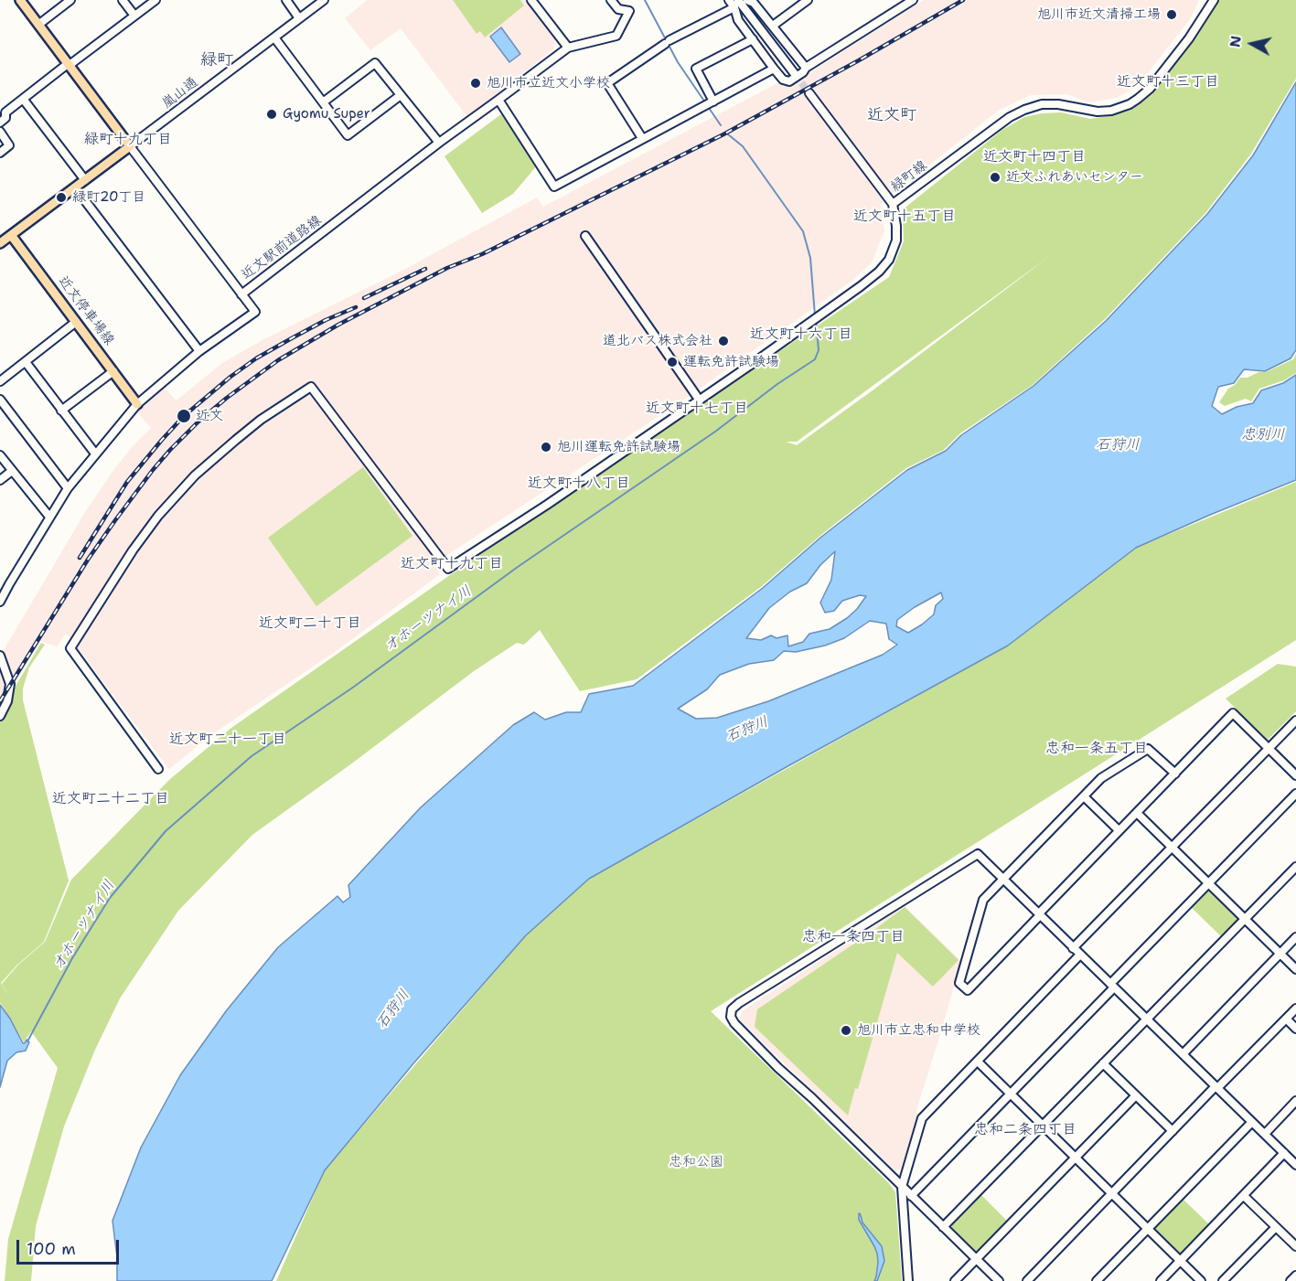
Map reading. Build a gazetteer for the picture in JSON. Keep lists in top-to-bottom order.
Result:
{
  "streets": {
    "main road": ["近文停車場線"],
    "street": ["嵐山通", "緑町線", "近文駅前道路線"]
  },
  "crossings": [
    ["近文駅前道路線", "近文停車場線"]
  ],
  "districts": [
    "緑町",
    "近文町十三丁目",
    "近文町",
    "緑町十九丁目",
    "近文町十四丁目",
    "近文町十五丁目",
    "近文町十六丁目",
    "近文町十七丁目",
    "近文町十八丁目",
    "近文町十九丁目",
    "近文町二十丁目",
    "近文町二十一丁目",
    "忠和一条五丁目",
    "近文町二十二丁目",
    "忠和一条四丁目",
    "忠和二条四丁目"
  ],
  "water": ["忠別川", "石狩川", "オホーツナイ川"],
  "parks": ["忠和公園"],
  "places": [
    "旭川市近文清掃工場",
    "旭川市立近文小学校",
    "Gyomu Super",
    "近文ふれあいセンター",
    "緑町20丁目",
    "道北バス株式会社",
    "運転免許試験場",
    "近文",
    "旭川運転免許試験場",
    "旭川市立忠和中学校"
  ],
  "scale_bar": "100 m",
  "north": "left"
}
